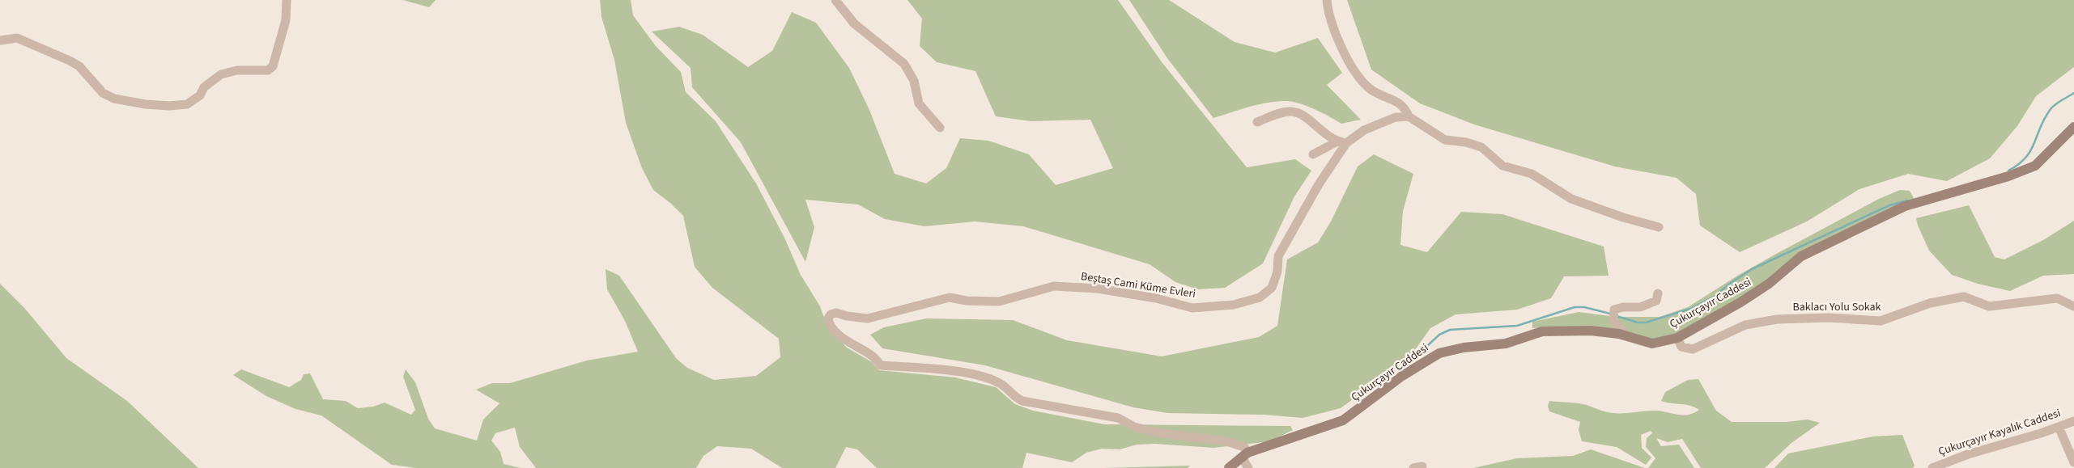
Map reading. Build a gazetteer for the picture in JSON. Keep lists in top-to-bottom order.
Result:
{
  "streets": {
    "street": [
      "Beştaş Cami Küme Evleri",
      "Çukurçayır Caddesi",
      "Baklacı Yolu Sokak",
      "Çukurçayır Kayalık Caddesi"
    ]
  },
  "crossings": [
    ["Beştaş Cami Küme Evleri", "Çukurçayır Caddesi"],
    ["Çukurçayır Caddesi", "Baklacı Yolu Sokak"]
  ]
}
